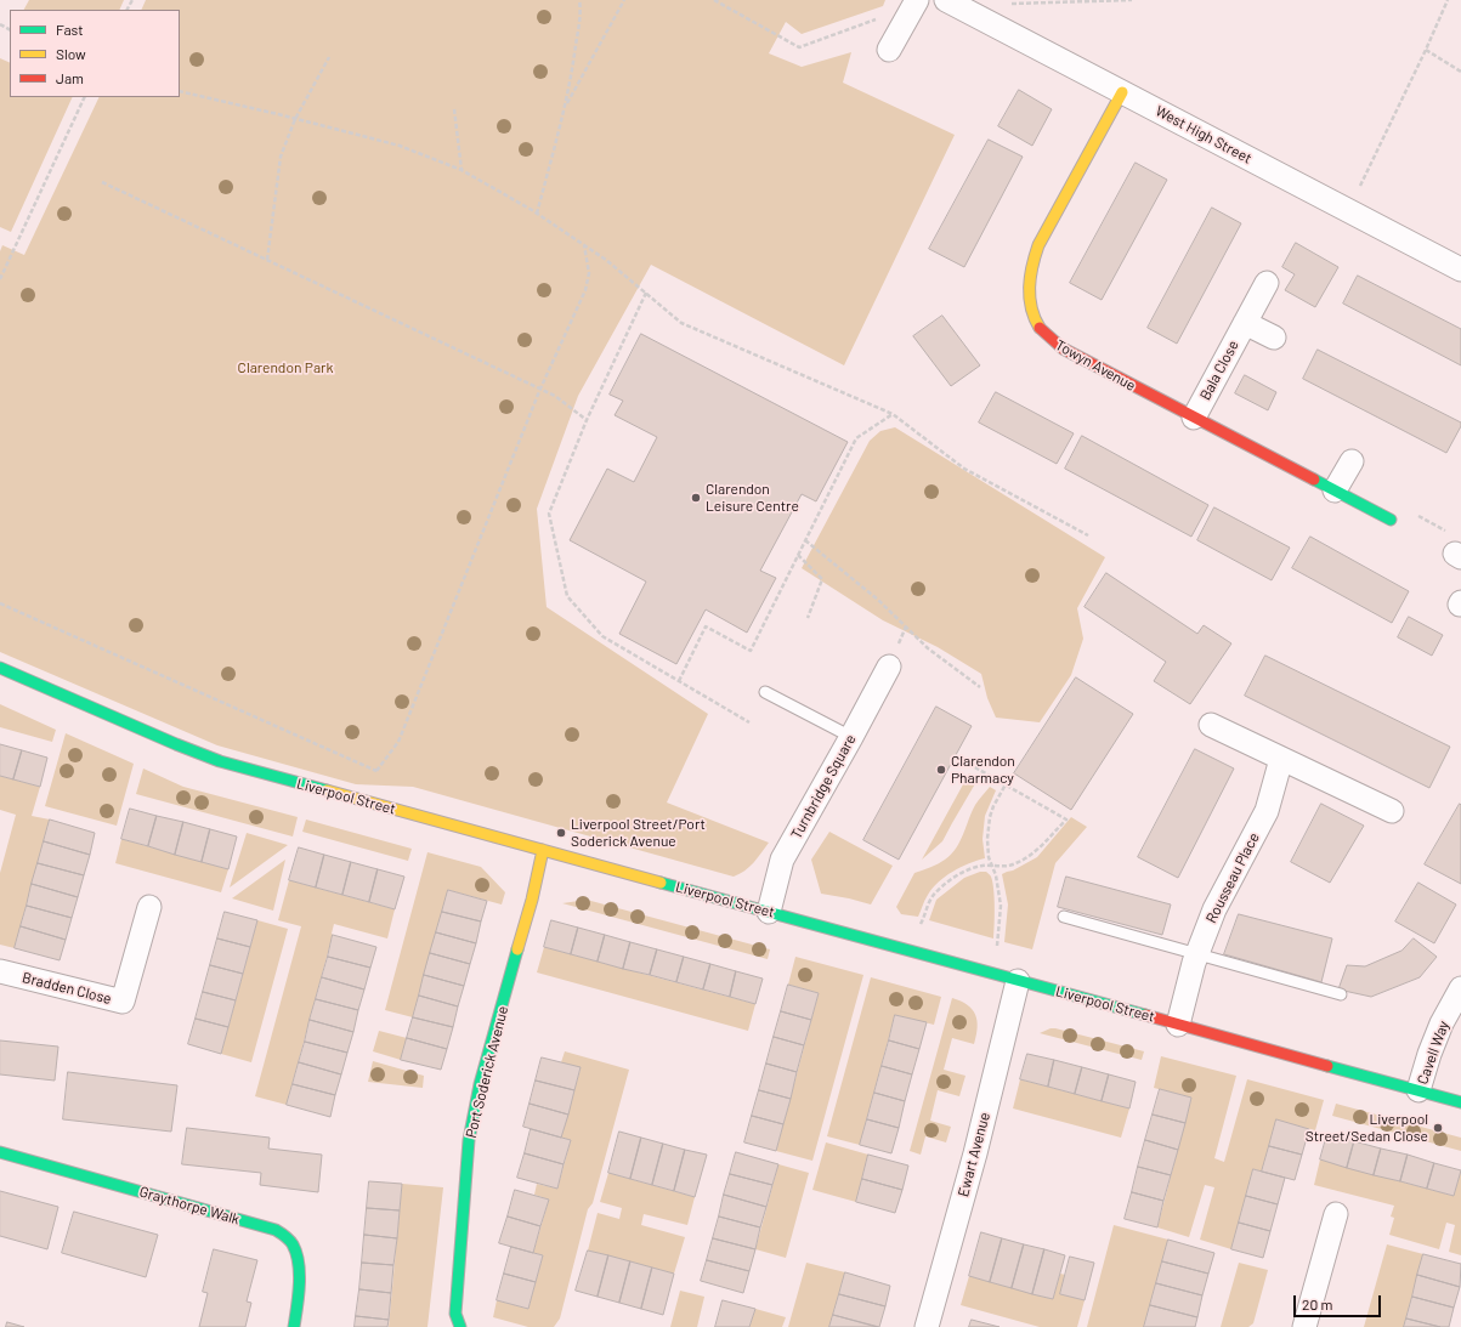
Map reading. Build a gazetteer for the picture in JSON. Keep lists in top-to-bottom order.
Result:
{
  "streets": {
    "street": [
      "West High Street",
      "Towyn Avenue",
      "Bala Close",
      "Turnbridge Square",
      "Liverpool Street",
      "Rousseau Place",
      "Bradden Close",
      "Cavell Way",
      "Port Soderick Avenue",
      "Ewart Avenue",
      "Graythorpe Walk"
    ]
  },
  "crossings": [
    ["West High Street", "Towyn Avenue"],
    ["Towyn Avenue", "Bala Close"],
    ["Turnbridge Square", "Liverpool Street"],
    ["Liverpool Street", "Rousseau Place"],
    ["Liverpool Street", "Cavell Way"],
    ["Liverpool Street", "Port Soderick Avenue"],
    ["Liverpool Street", "Ewart Avenue"]
  ],
  "parks": ["Clarendon Park"],
  "places": [
    "Clarendon Leisure Centre",
    "Clarendon Pharmacy",
    "Liverpool Street/Port Soderick Avenue",
    "Liverpool Street/Sedan Close"
  ],
  "legend": ["Fast", "Slow", "Jam"],
  "scale_bar": "20 m"
}
